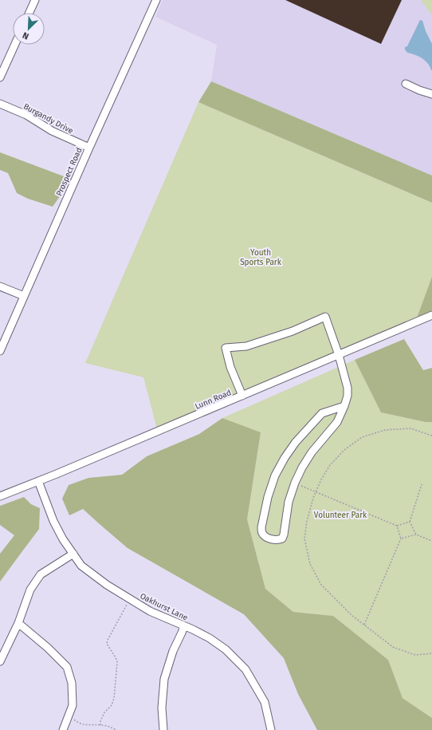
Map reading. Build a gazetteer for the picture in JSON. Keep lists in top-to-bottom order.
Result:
{
  "streets": {
    "street": [
      "Burgandy Drive",
      "Prospect Road",
      "Lunn Road",
      "Oakhurst Lane"
    ]
  },
  "crossings": [
    ["Burgandy Drive", "Prospect Road"],
    ["Lunn Road", "Oakhurst Lane"]
  ],
  "parks": ["Youth Sports Park", "Volunteer Park"],
  "north": "bottom left"
}
